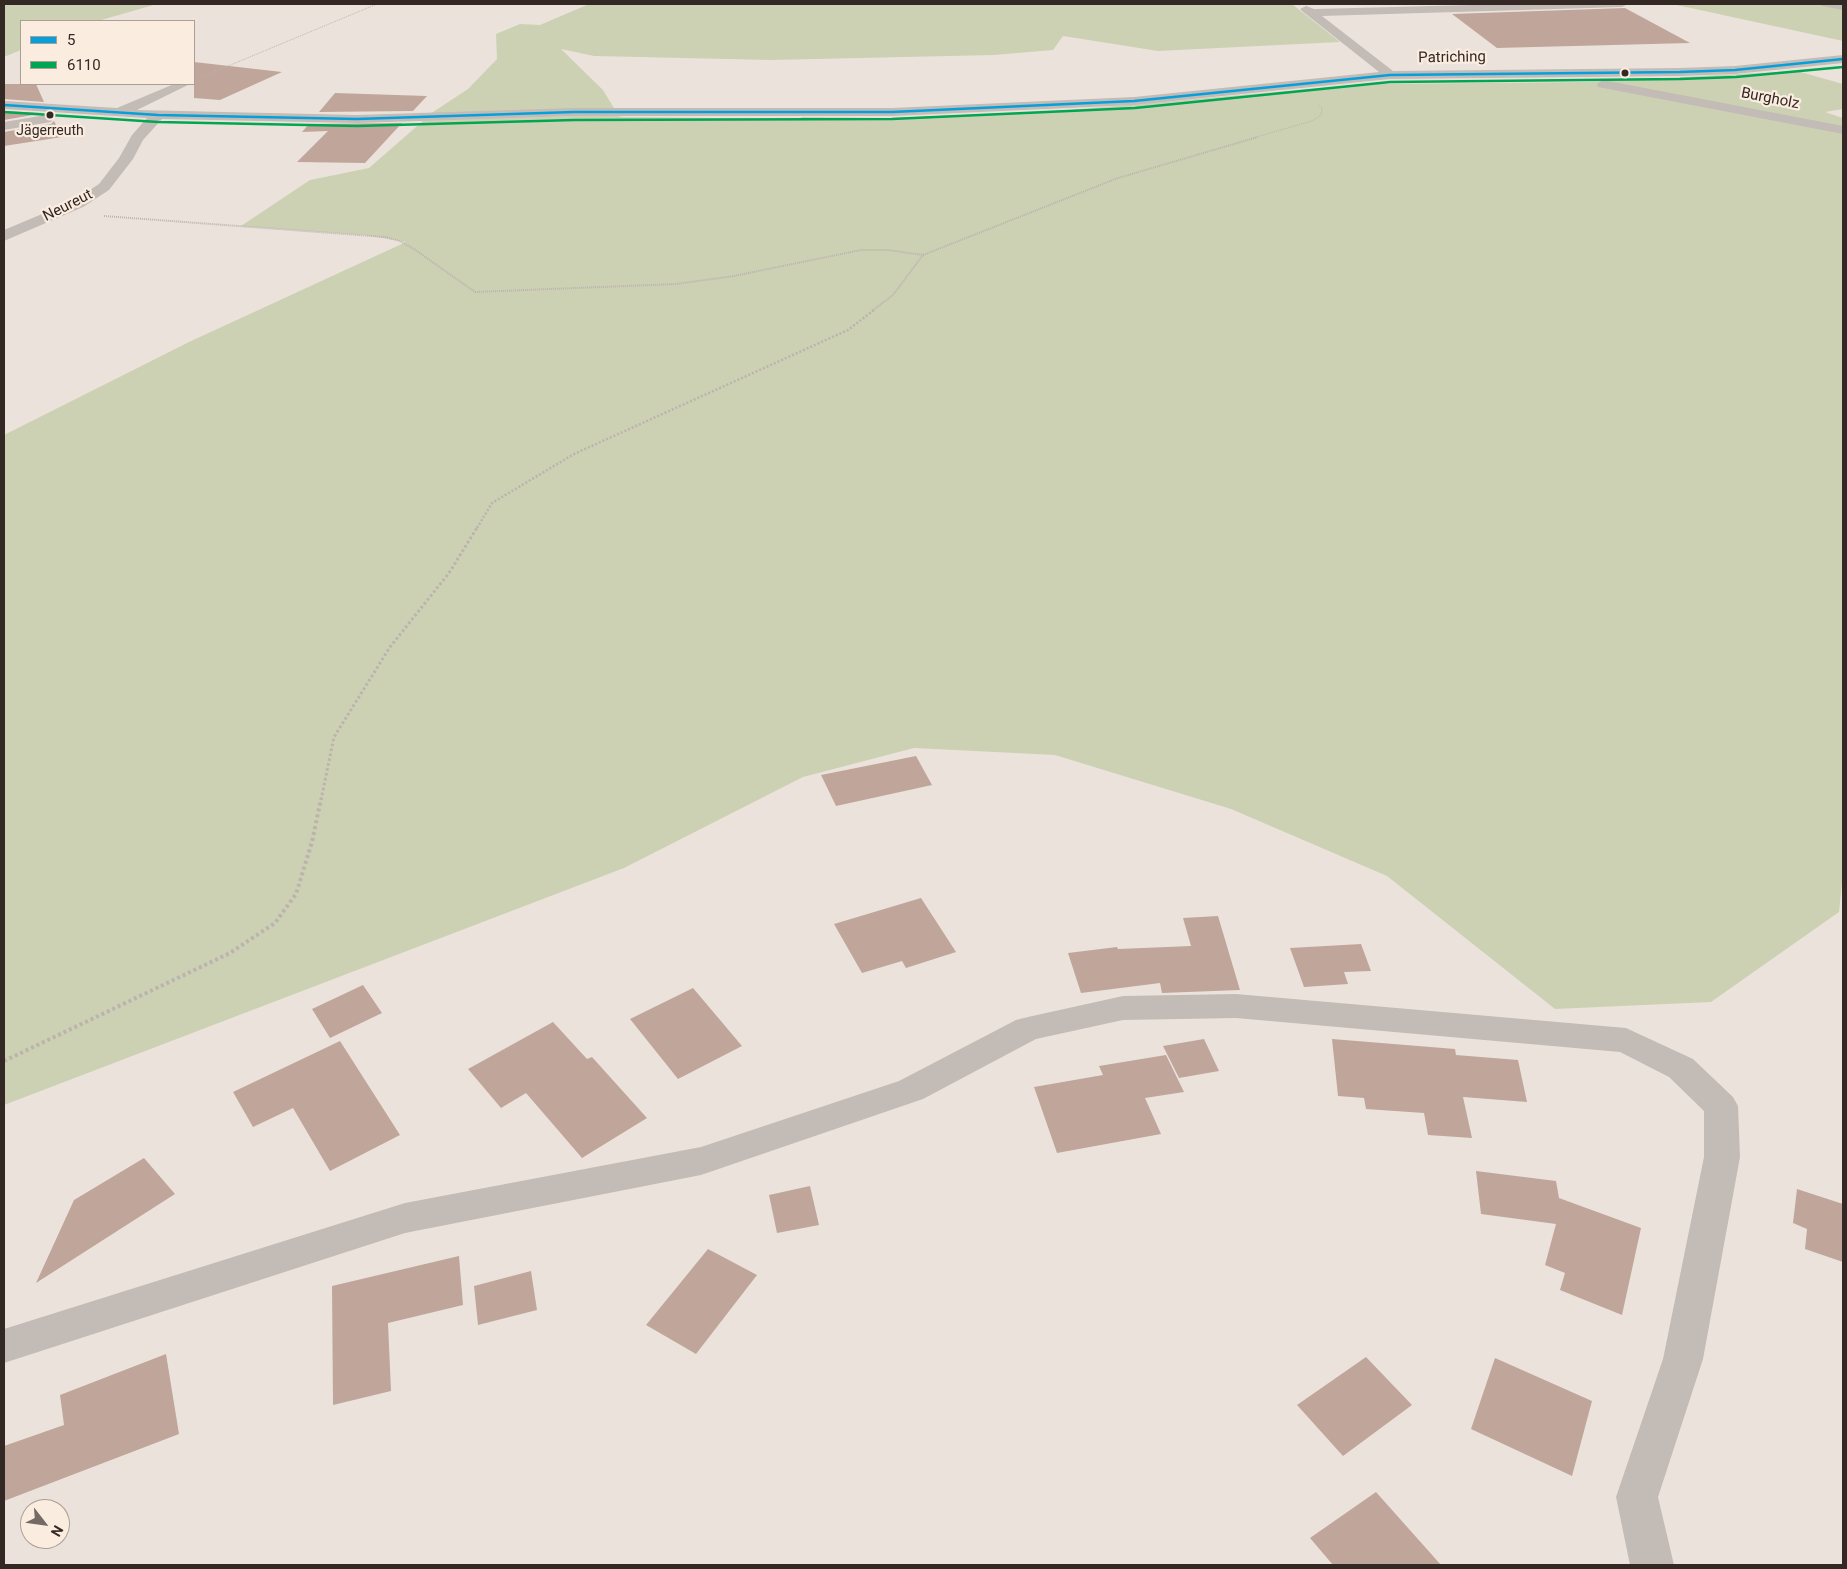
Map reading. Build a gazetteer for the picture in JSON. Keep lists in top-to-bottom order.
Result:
{
  "streets": {
    "street": ["Patriching", "Burgholz", "Neureut"]
  },
  "crossings": [
    ["Patriching", "Burgholz"],
    ["Patriching", "Neureut"]
  ],
  "places": ["Jägerreuth"],
  "lines": ["transit line 5", "transit line 6110"],
  "legend": ["5", "6110"],
  "north": "bottom right"
}
